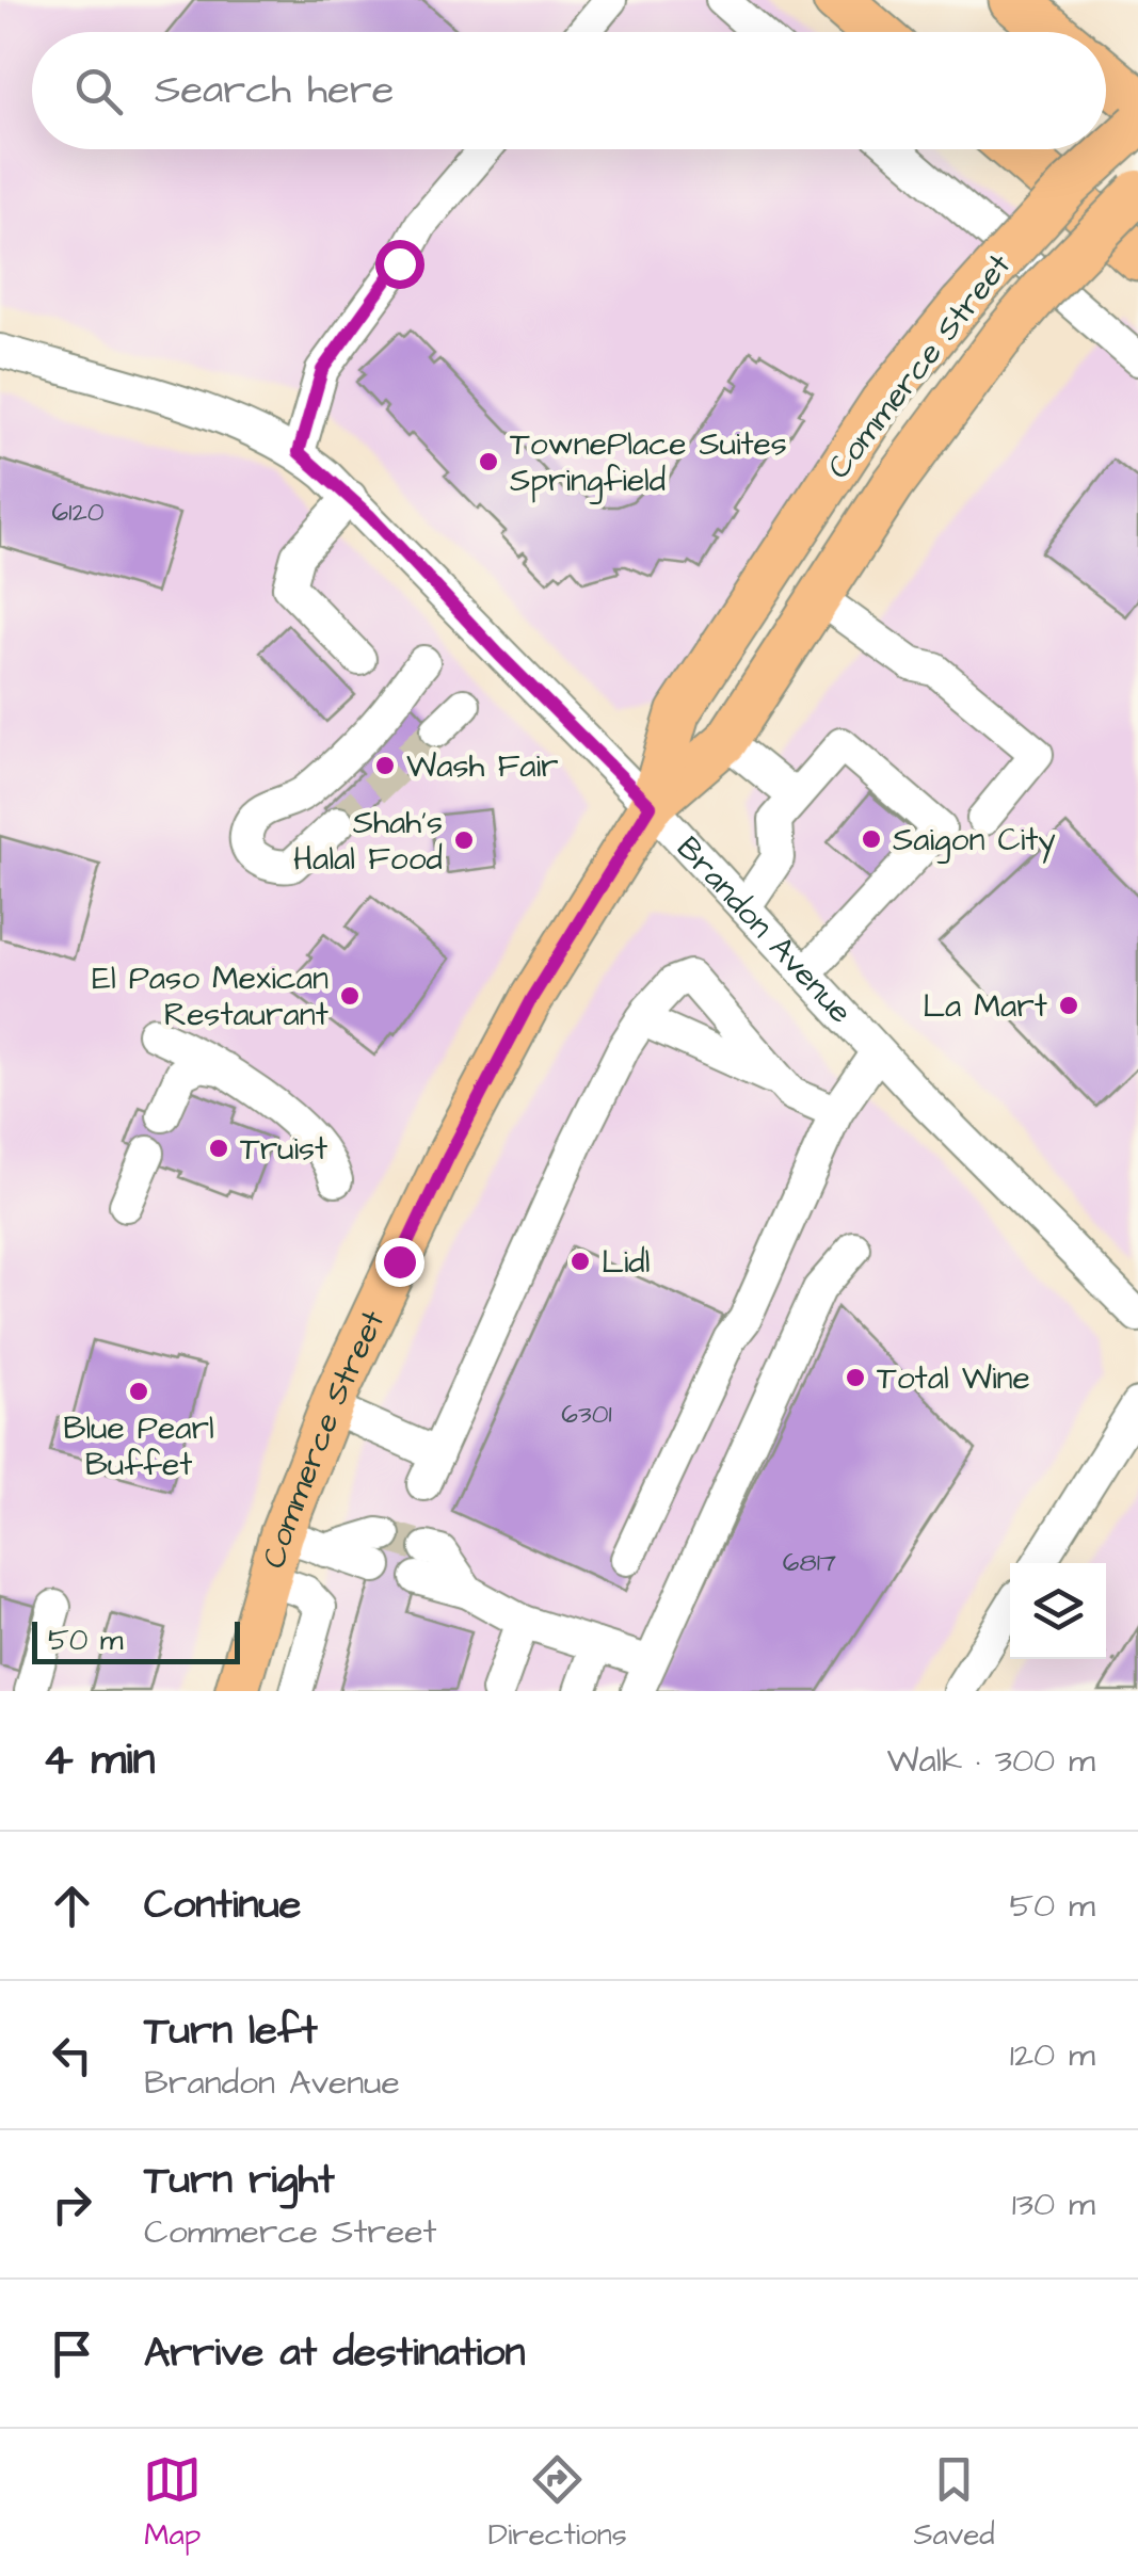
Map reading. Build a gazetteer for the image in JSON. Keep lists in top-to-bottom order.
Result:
{
  "streets": {
    "main road": ["Commerce Street"],
    "street": ["Brandon Avenue"]
  },
  "crossings": [
    ["Commerce Street", "Brandon Avenue"]
  ],
  "places": [
    "TownePlace Suites Springfield",
    "Wash Fair",
    "Saigon City",
    "Shah's Halal Food",
    "El Paso Mexican Restaurant",
    "La Mart",
    "Truist",
    "Lidl",
    "Total Wine",
    "Blue Pearl Buffet"
  ],
  "house_numbers": ["6120", "6301", "6817"],
  "scale_bar": "50 m",
  "page": {
    "search": "Search here",
    "scale": "50 m",
    "heading": ["4 min", "Walk · 300 m"],
    "list": [
      ["Continue", "50 m"],
      ["Turn left", "Brandon Avenue", "120 m"],
      ["Turn right", "Commerce Street", "130 m"],
      "Arrive at destination"
    ],
    "nav": ["Map", "Directions", "Saved"]
  }
}
